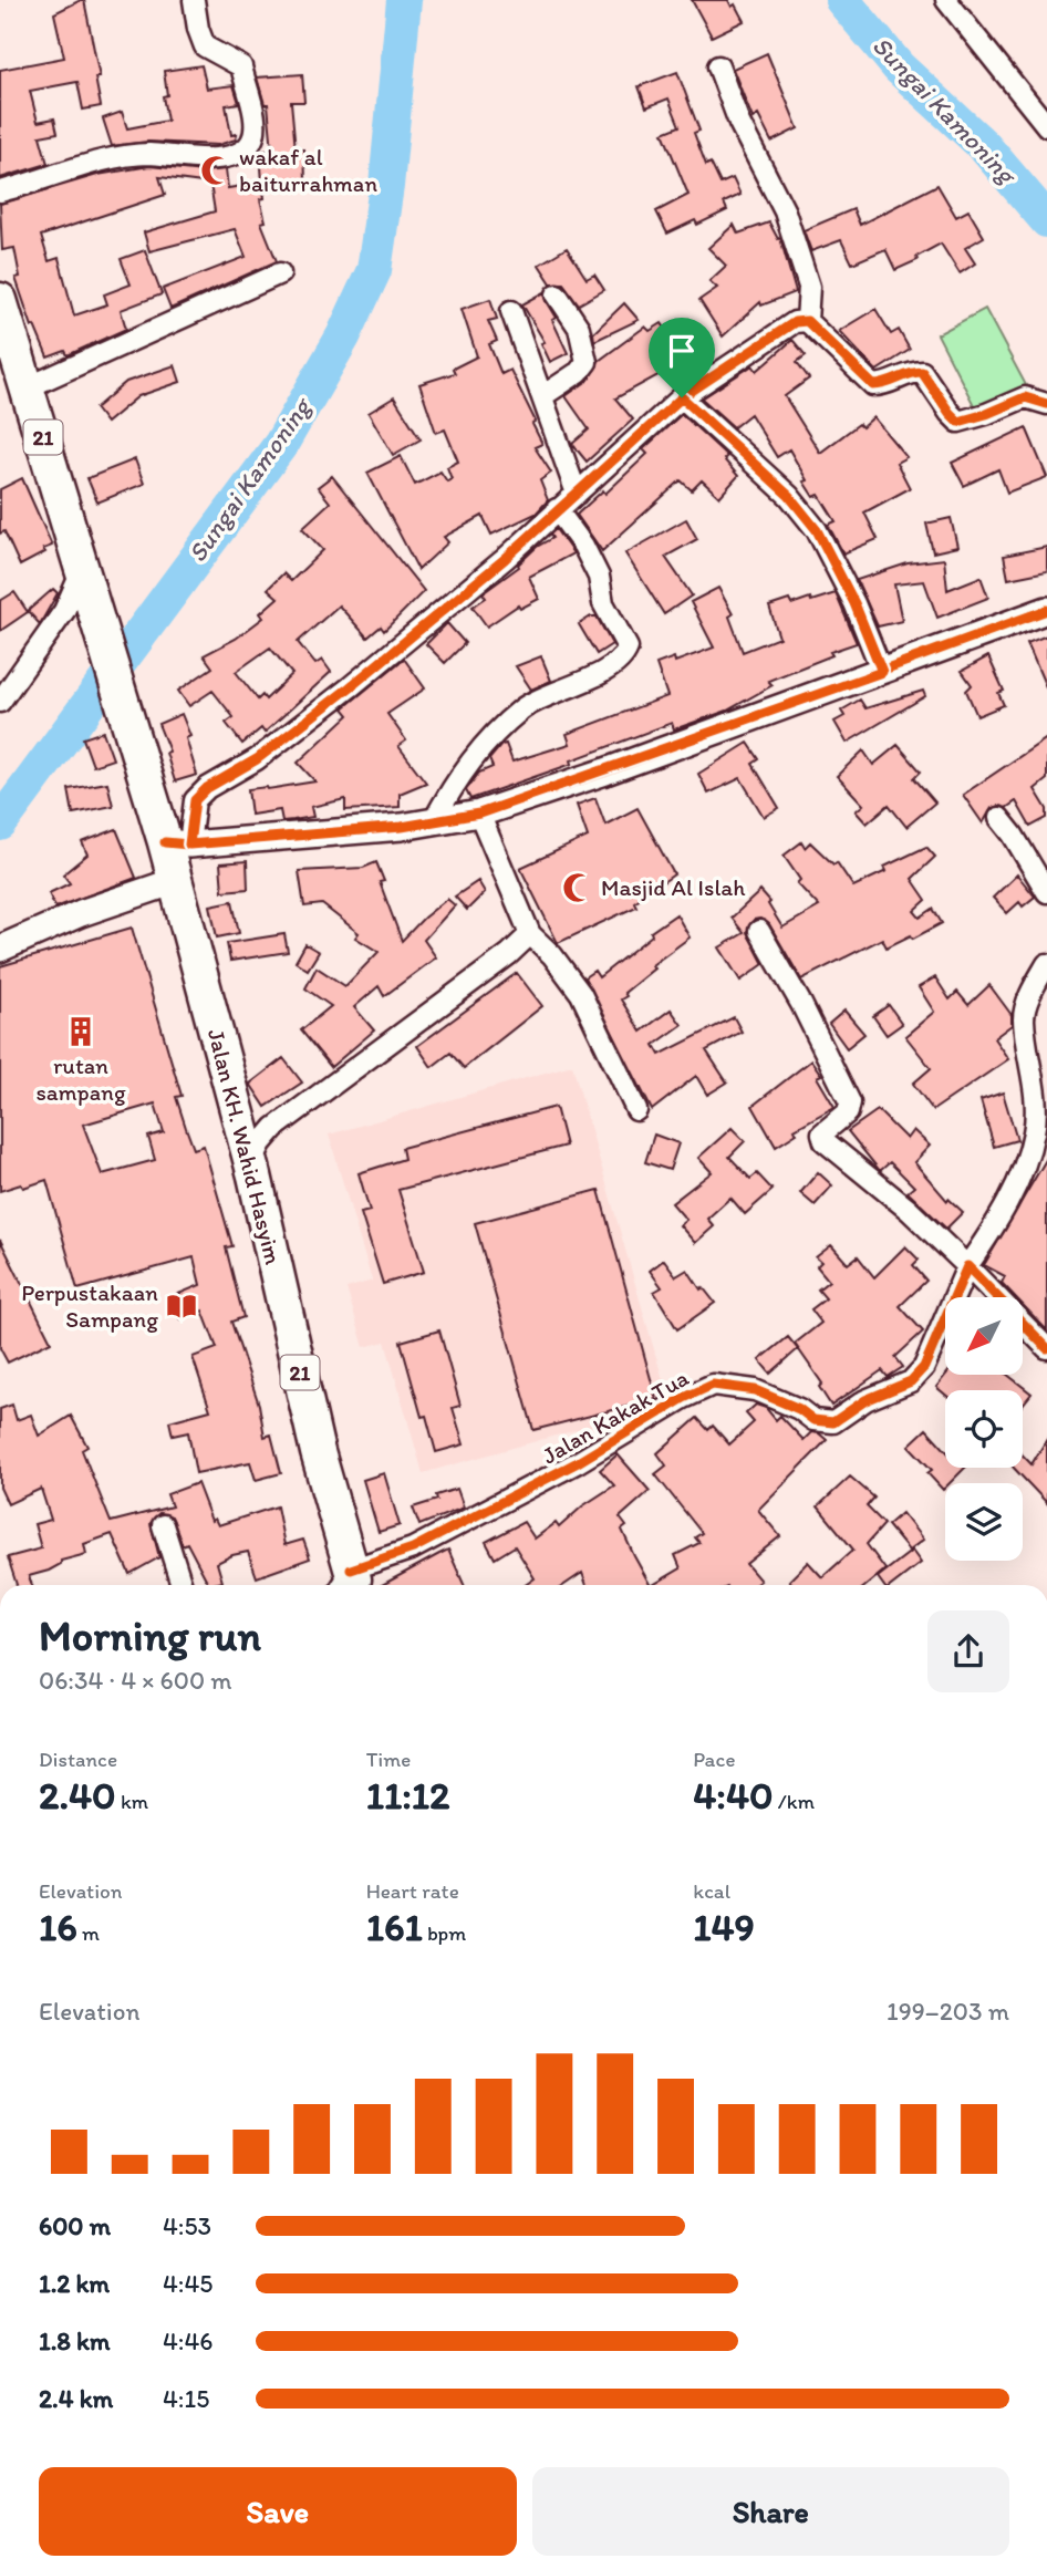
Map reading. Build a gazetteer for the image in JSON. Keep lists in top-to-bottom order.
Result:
{
  "streets": {
    "highway": ["21", "Jalan KH. Wahid Hasyim"],
    "street": ["Jalan Kakak Tua"]
  },
  "crossings": [
    ["21", "Jalan KH. Wahid Hasyim"],
    ["Jalan KH. Wahid Hasyim", "Jalan Kakak Tua"]
  ],
  "water": ["Sungai Kamoning"],
  "places": {
    "mosque": ["wakaf al baiturrahman", "Masjid Al Islah"],
    "building": ["rutan sampang"],
    "library": ["Perpustakaan Sampang"]
  },
  "north": "bottom left",
  "page": {
    "heading": ["Morning run", "06:34 · 4 × 600 m"],
    "stats": [
      ["Distance", "2.40 km"],
      ["Time", "11:12"],
      ["Pace", "4:40 /km"],
      ["Elevation", "16 m"],
      ["Heart rate", "161 bpm"],
      ["kcal", "149"]
    ],
    "chart": ["Elevation", "199–203 m"],
    "list": [
      {
        "name": "600 m",
        "note": "4:53"
      },
      {
        "name": "1.2 km",
        "note": "4:45"
      },
      {
        "name": "1.8 km",
        "note": "4:46"
      },
      {
        "name": "2.4 km",
        "note": "4:15"
      }
    ],
    "buttons": ["Save", "Share"]
  }
}
